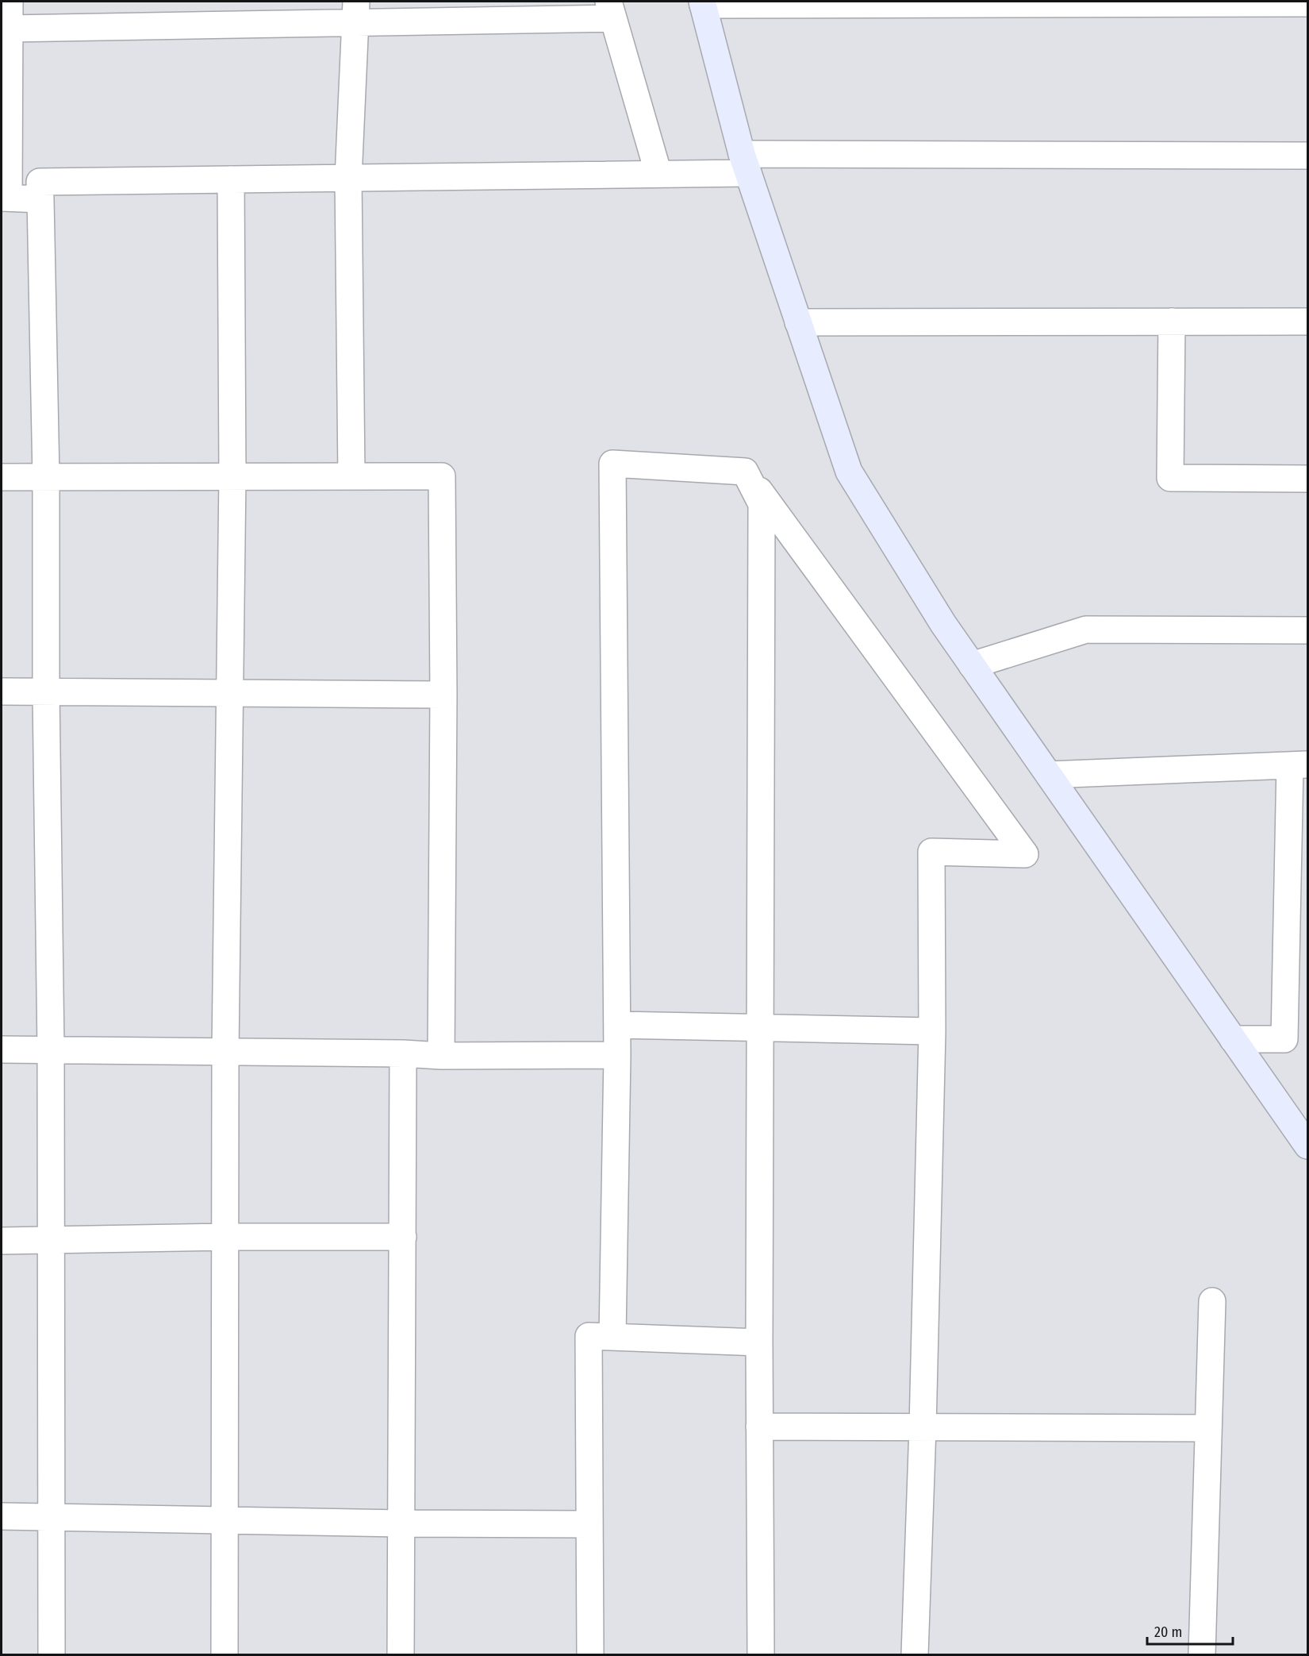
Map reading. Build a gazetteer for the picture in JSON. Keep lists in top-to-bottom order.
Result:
{
  "scale_bar": "20 m"
}
